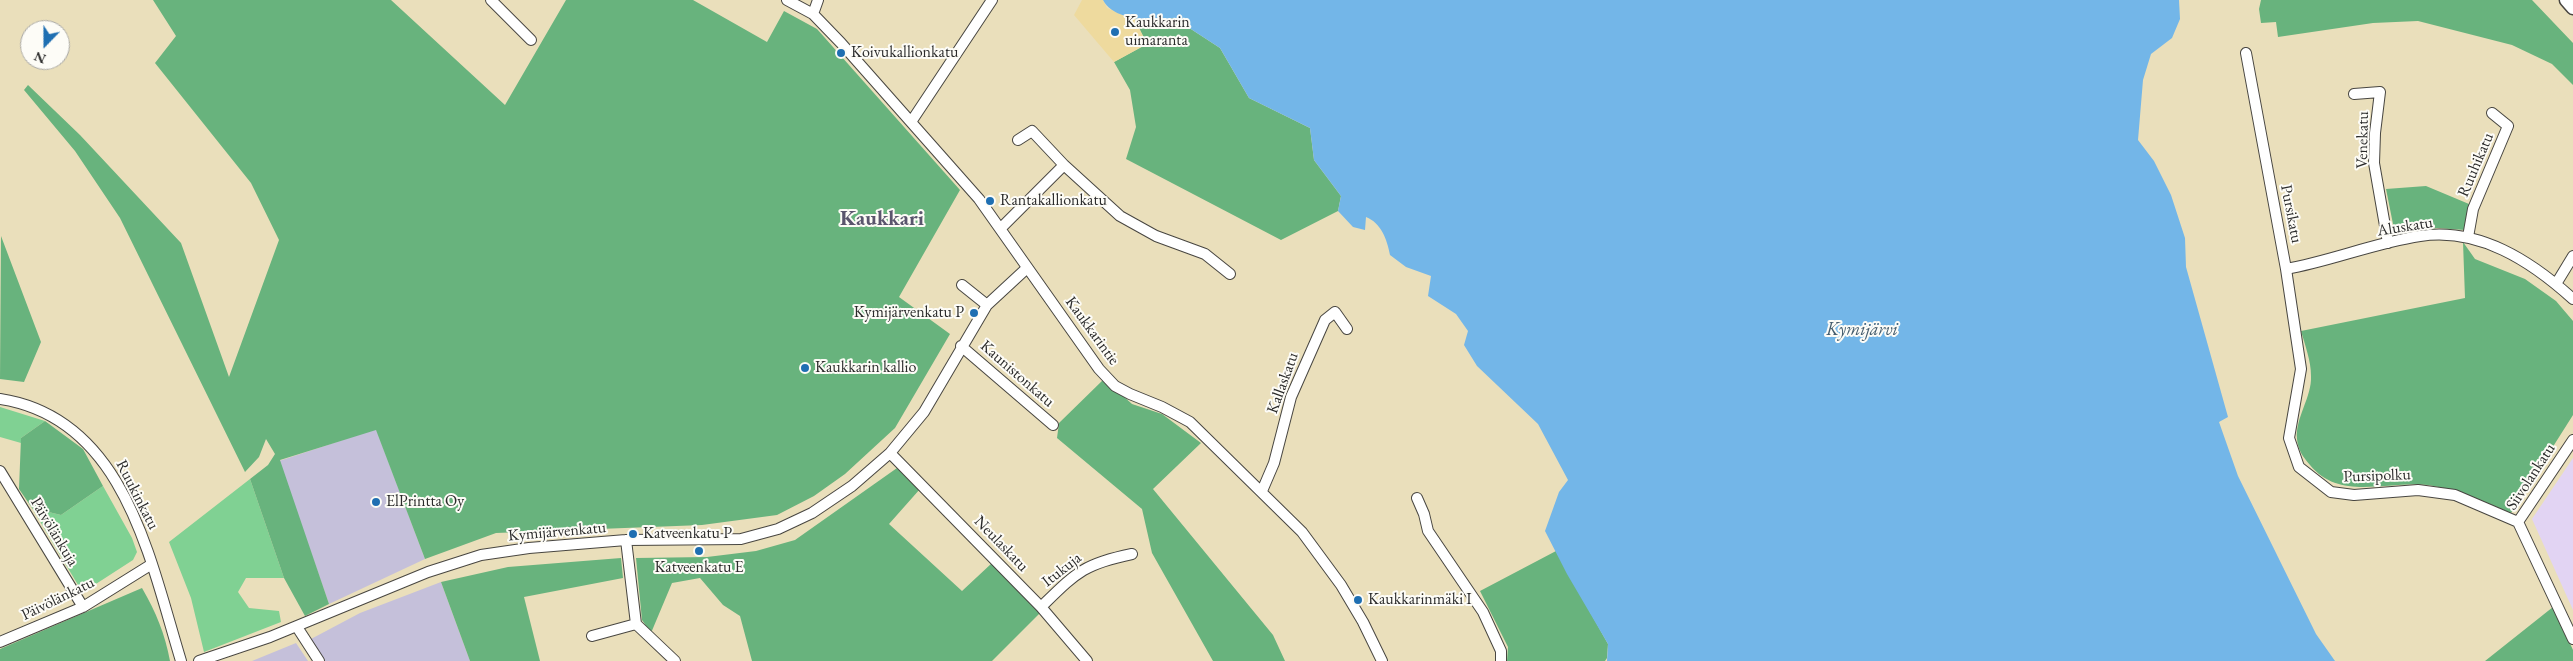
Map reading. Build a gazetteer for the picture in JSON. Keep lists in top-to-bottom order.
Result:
{
  "streets": {
    "street": [
      "Venekatu",
      "Ruuhikatu",
      "Pursikatu",
      "Aluskatu",
      "Kaukkarintie",
      "Kaunistonkatu",
      "Kallaskatu",
      "Pursipolku",
      "Siivolankatu",
      "Ruukinkatu",
      "Päivölänkuja",
      "Kymijärvenkatu",
      "Neulaskatu",
      "Itukuja",
      "Päivölänkatu"
    ]
  },
  "crossings": [
    ["Venekatu", "Aluskatu"],
    ["Ruuhikatu", "Aluskatu"],
    ["Pursikatu", "Aluskatu"],
    ["Pursikatu", "Pursipolku"],
    ["Kaukkarintie", "Kallaskatu"],
    ["Kaukkarintie", "Kymijärvenkatu"],
    ["Kaunistonkatu", "Kymijärvenkatu"],
    ["Pursipolku", "Siivolankatu"],
    ["Ruukinkatu", "Päivölänkatu"],
    ["Päivölänkuja", "Päivölänkatu"],
    ["Kymijärvenkatu", "Neulaskatu"],
    ["Neulaskatu", "Itukuja"]
  ],
  "districts": ["Kaukkari"],
  "water": ["Kymijärvi"],
  "places": [
    "Kaukkarin uimaranta",
    "Koivukallionkatu",
    "Rantakallionkatu",
    "Kymijärvenkatu P",
    "Kaukkarin kallio",
    "ElPrintta Oy",
    "Katveenkatu P",
    "Katveenkatu E",
    "Kaukkarinmäki I"
  ],
  "north": "bottom"
}
